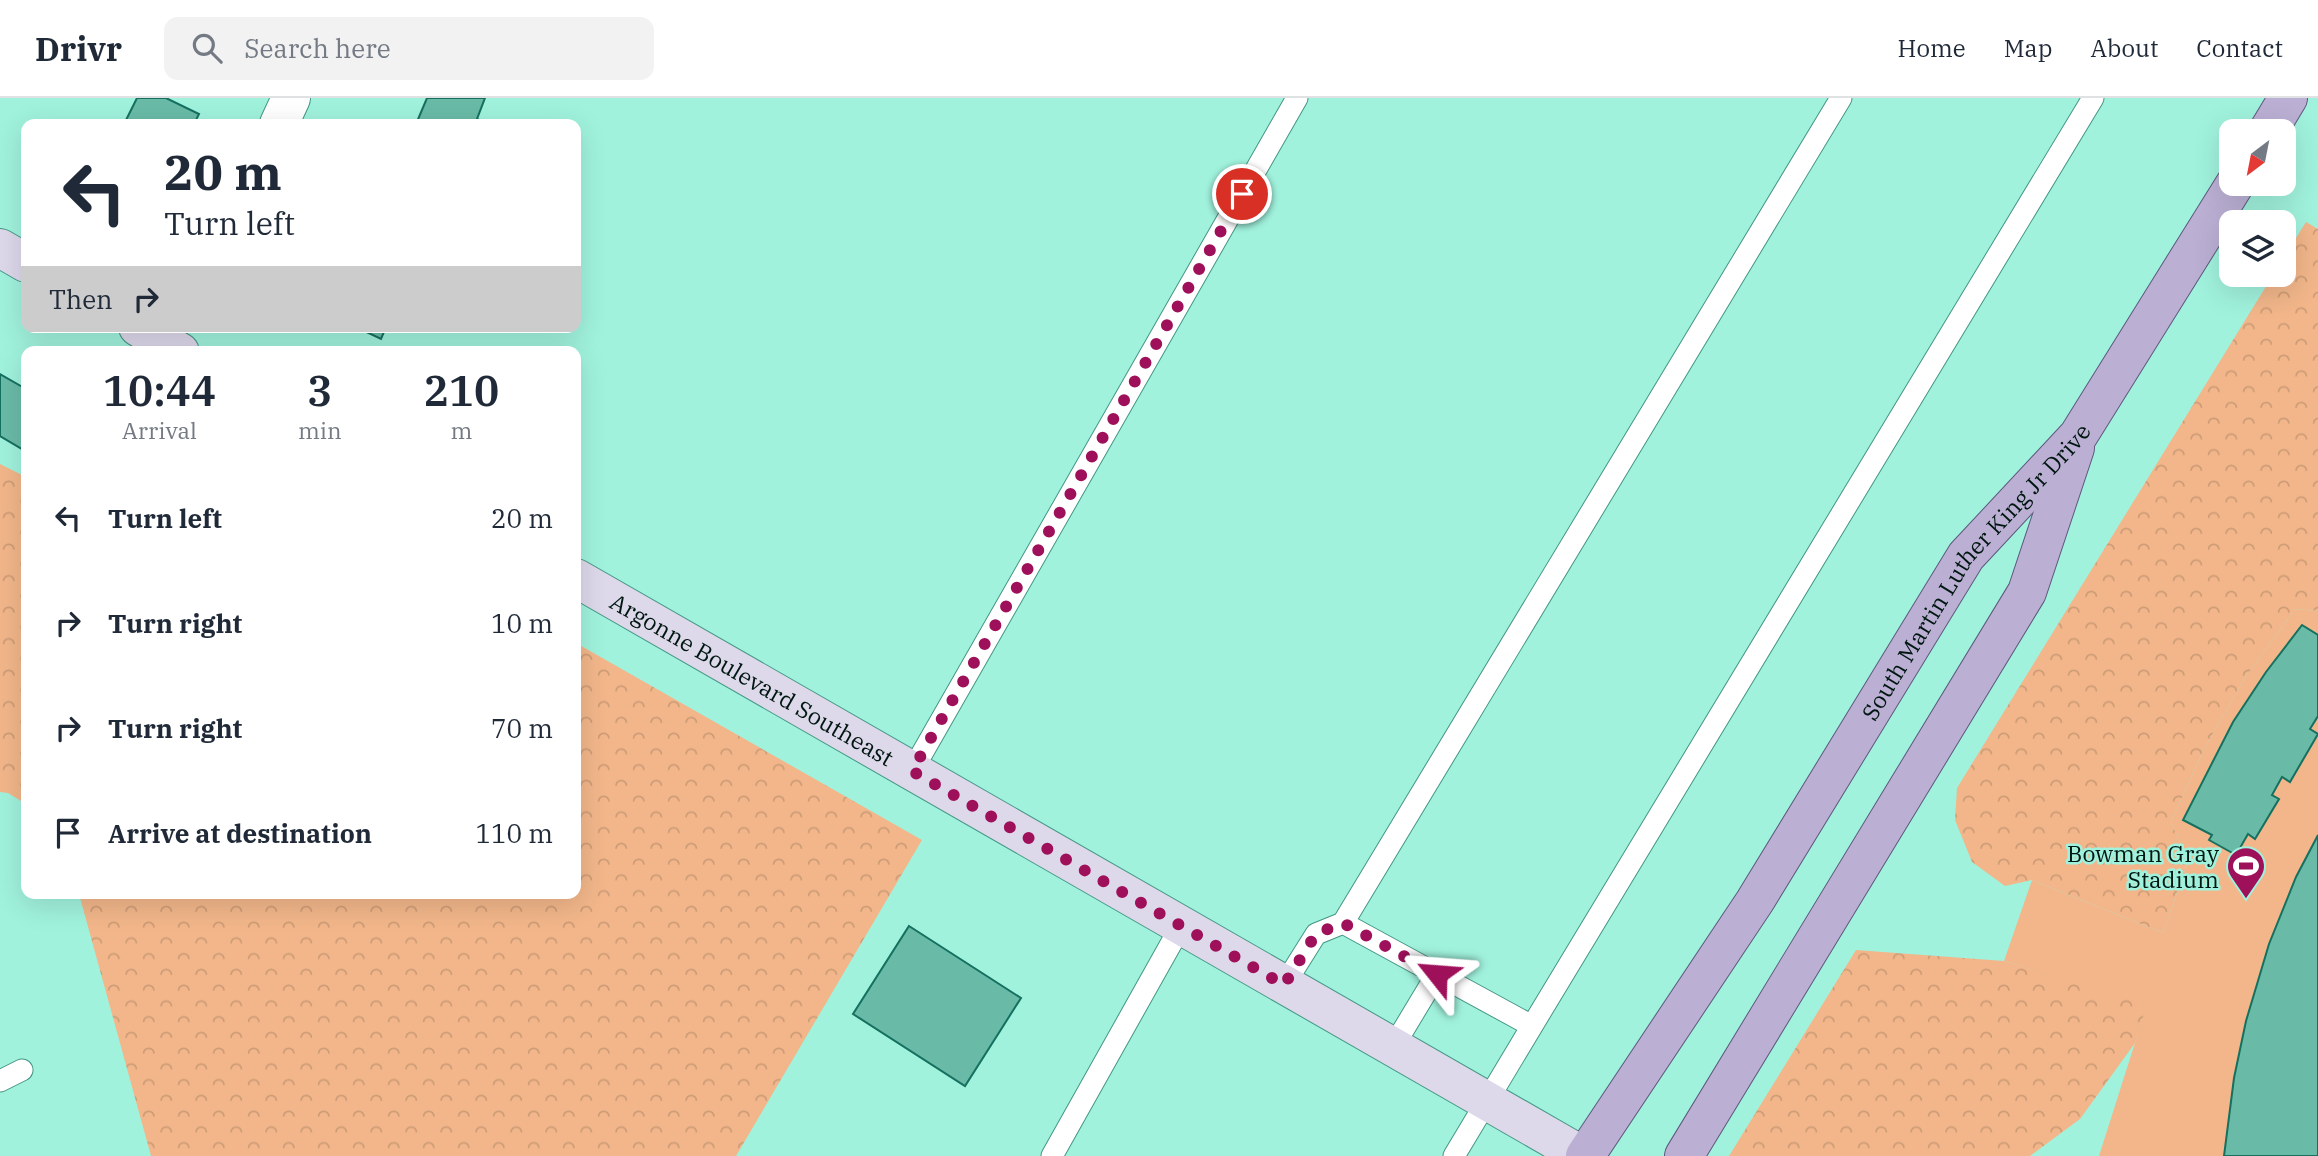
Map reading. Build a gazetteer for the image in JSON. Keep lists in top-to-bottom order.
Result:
{
  "streets": {
    "main road": ["South Martin Luther King Jr Drive"],
    "street": ["Argonne Boulevard Southeast"]
  },
  "crossings": [
    ["South Martin Luther King Jr Drive", "Argonne Boulevard Southeast"]
  ],
  "places": {
    "sports": ["Bowman Gray Stadium"]
  },
  "north": "bottom left",
  "page": {
    "header": "Drivr",
    "search": "Search here",
    "nav": [
      "Home",
      "Map",
      "About",
      "Contact"
    ],
    "turn": ["20 m", "Turn left"],
    "then": "Then",
    "eta": [
      "10:44",
      "Arrival",
      "3",
      "min",
      "210",
      "m"
    ],
    "list": [
      {
        "name": "Turn left",
        "value": "20 m"
      },
      {
        "name": "Turn right",
        "value": "10 m"
      },
      {
        "name": "Turn right",
        "value": "70 m"
      },
      {
        "name": "Arrive at destination",
        "value": "110 m"
      }
    ]
  }
}
